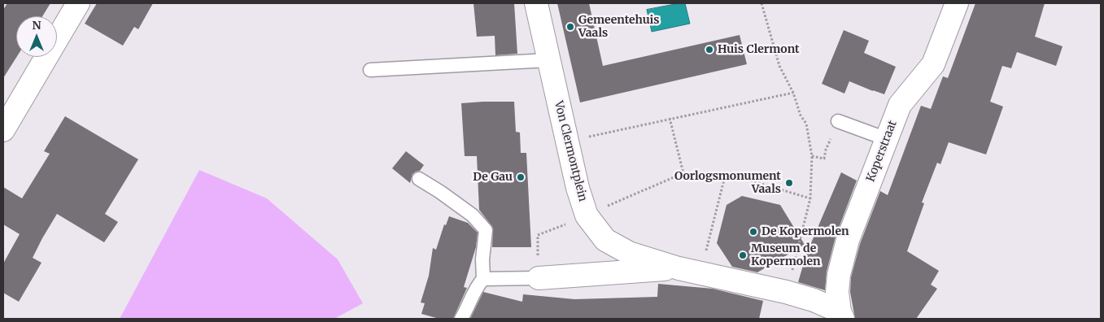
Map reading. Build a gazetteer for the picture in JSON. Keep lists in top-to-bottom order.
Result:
{
  "streets": {
    "street": ["Von Clermontplein", "Koperstraat"]
  },
  "crossings": [
    ["Von Clermontplein", "Koperstraat"]
  ],
  "places": [
    "Gemeentehuis Vaals",
    "Huis Clermont",
    "De Gau",
    "Oorlogsmonument Vaals",
    "De Kopermolen",
    "Museum de Kopermolen"
  ],
  "north": "top"
}
